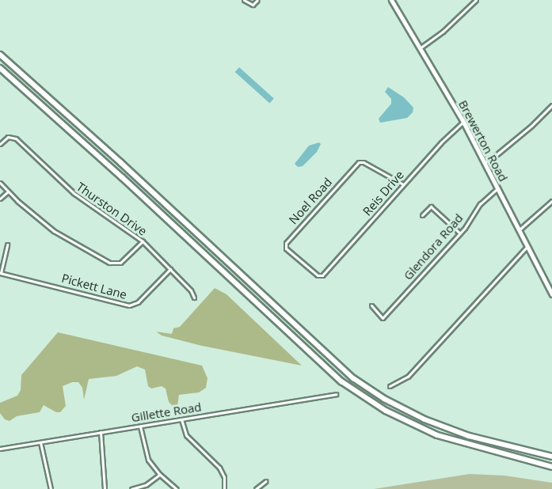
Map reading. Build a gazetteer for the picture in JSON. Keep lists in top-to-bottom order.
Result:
{
  "streets": {
    "main road": ["Brewerton Road"],
    "street": [
      "Reis Drive",
      "Noel Road",
      "Thurston Drive",
      "Glendora Road",
      "Pickett Lane",
      "Gillette Road"
    ]
  },
  "crossings": [
    ["Brewerton Road", "Reis Drive"],
    ["Brewerton Road", "Glendora Road"],
    ["Reis Drive", "Noel Road"],
    ["Thurston Drive", "Pickett Lane"]
  ]
}
